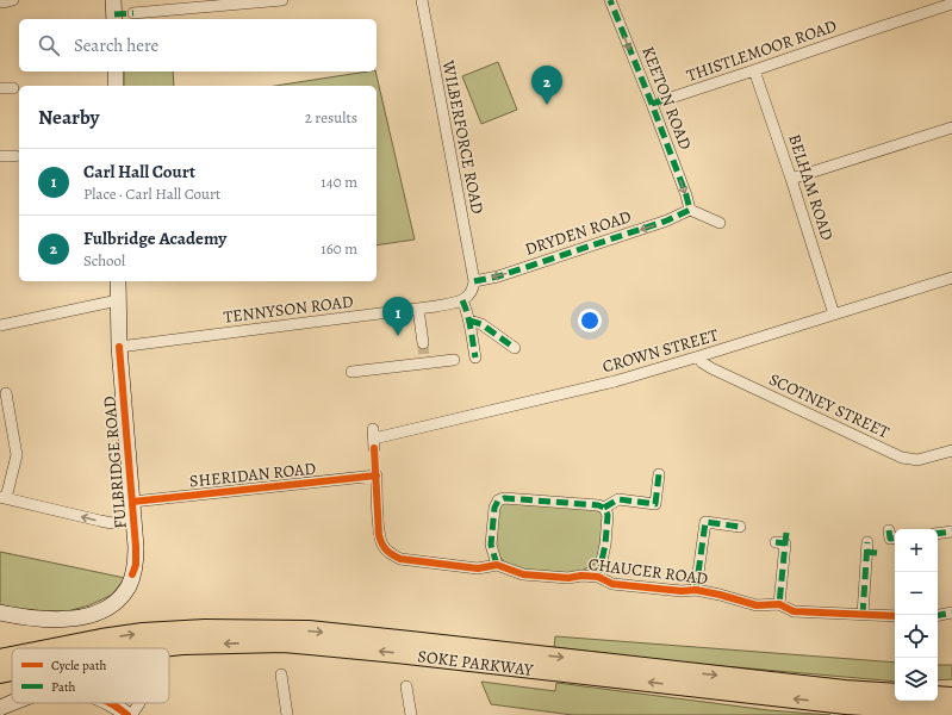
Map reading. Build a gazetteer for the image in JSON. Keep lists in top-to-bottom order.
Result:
{
  "streets": {
    "highway": ["SOKE PARKWAY"],
    "street": [
      "THISTLEMOOR ROAD",
      "KEETON ROAD",
      "WILBERFORCE ROAD",
      "BELHAM ROAD",
      "DRYDEN ROAD",
      "TENNYSON ROAD",
      "CROWN STREET",
      "SCOTNEY STREET",
      "FULBRIDGE ROAD",
      "SHERIDAN ROAD",
      "CHAUCER ROAD"
    ]
  },
  "crossings": [
    ["THISTLEMOOR ROAD", "BELHAM ROAD"],
    ["KEETON ROAD", "DRYDEN ROAD"],
    ["WILBERFORCE ROAD", "DRYDEN ROAD"],
    ["BELHAM ROAD", "CROWN STREET"],
    ["TENNYSON ROAD", "FULBRIDGE ROAD"],
    ["CROWN STREET", "SCOTNEY STREET"],
    ["FULBRIDGE ROAD", "SHERIDAN ROAD"],
    ["SHERIDAN ROAD", "CHAUCER ROAD"]
  ],
  "one_way": ["KEETON ROAD", "DRYDEN ROAD"],
  "legend": ["Cycle path", "Path"],
  "page": {
    "search": "Search here",
    "pins": ["2", "1"],
    "heading": ["Nearby", "2 results"],
    "list": [
      {
        "mark": "1",
        "name": "Carl Hall Court",
        "note": "Place · Carl Hall Court",
        "value": "140 m"
      },
      {
        "mark": "2",
        "name": "Fulbridge Academy",
        "note": "School",
        "value": "160 m"
      }
    ],
    "map_buttons": ["+", "−"]
  }
}
